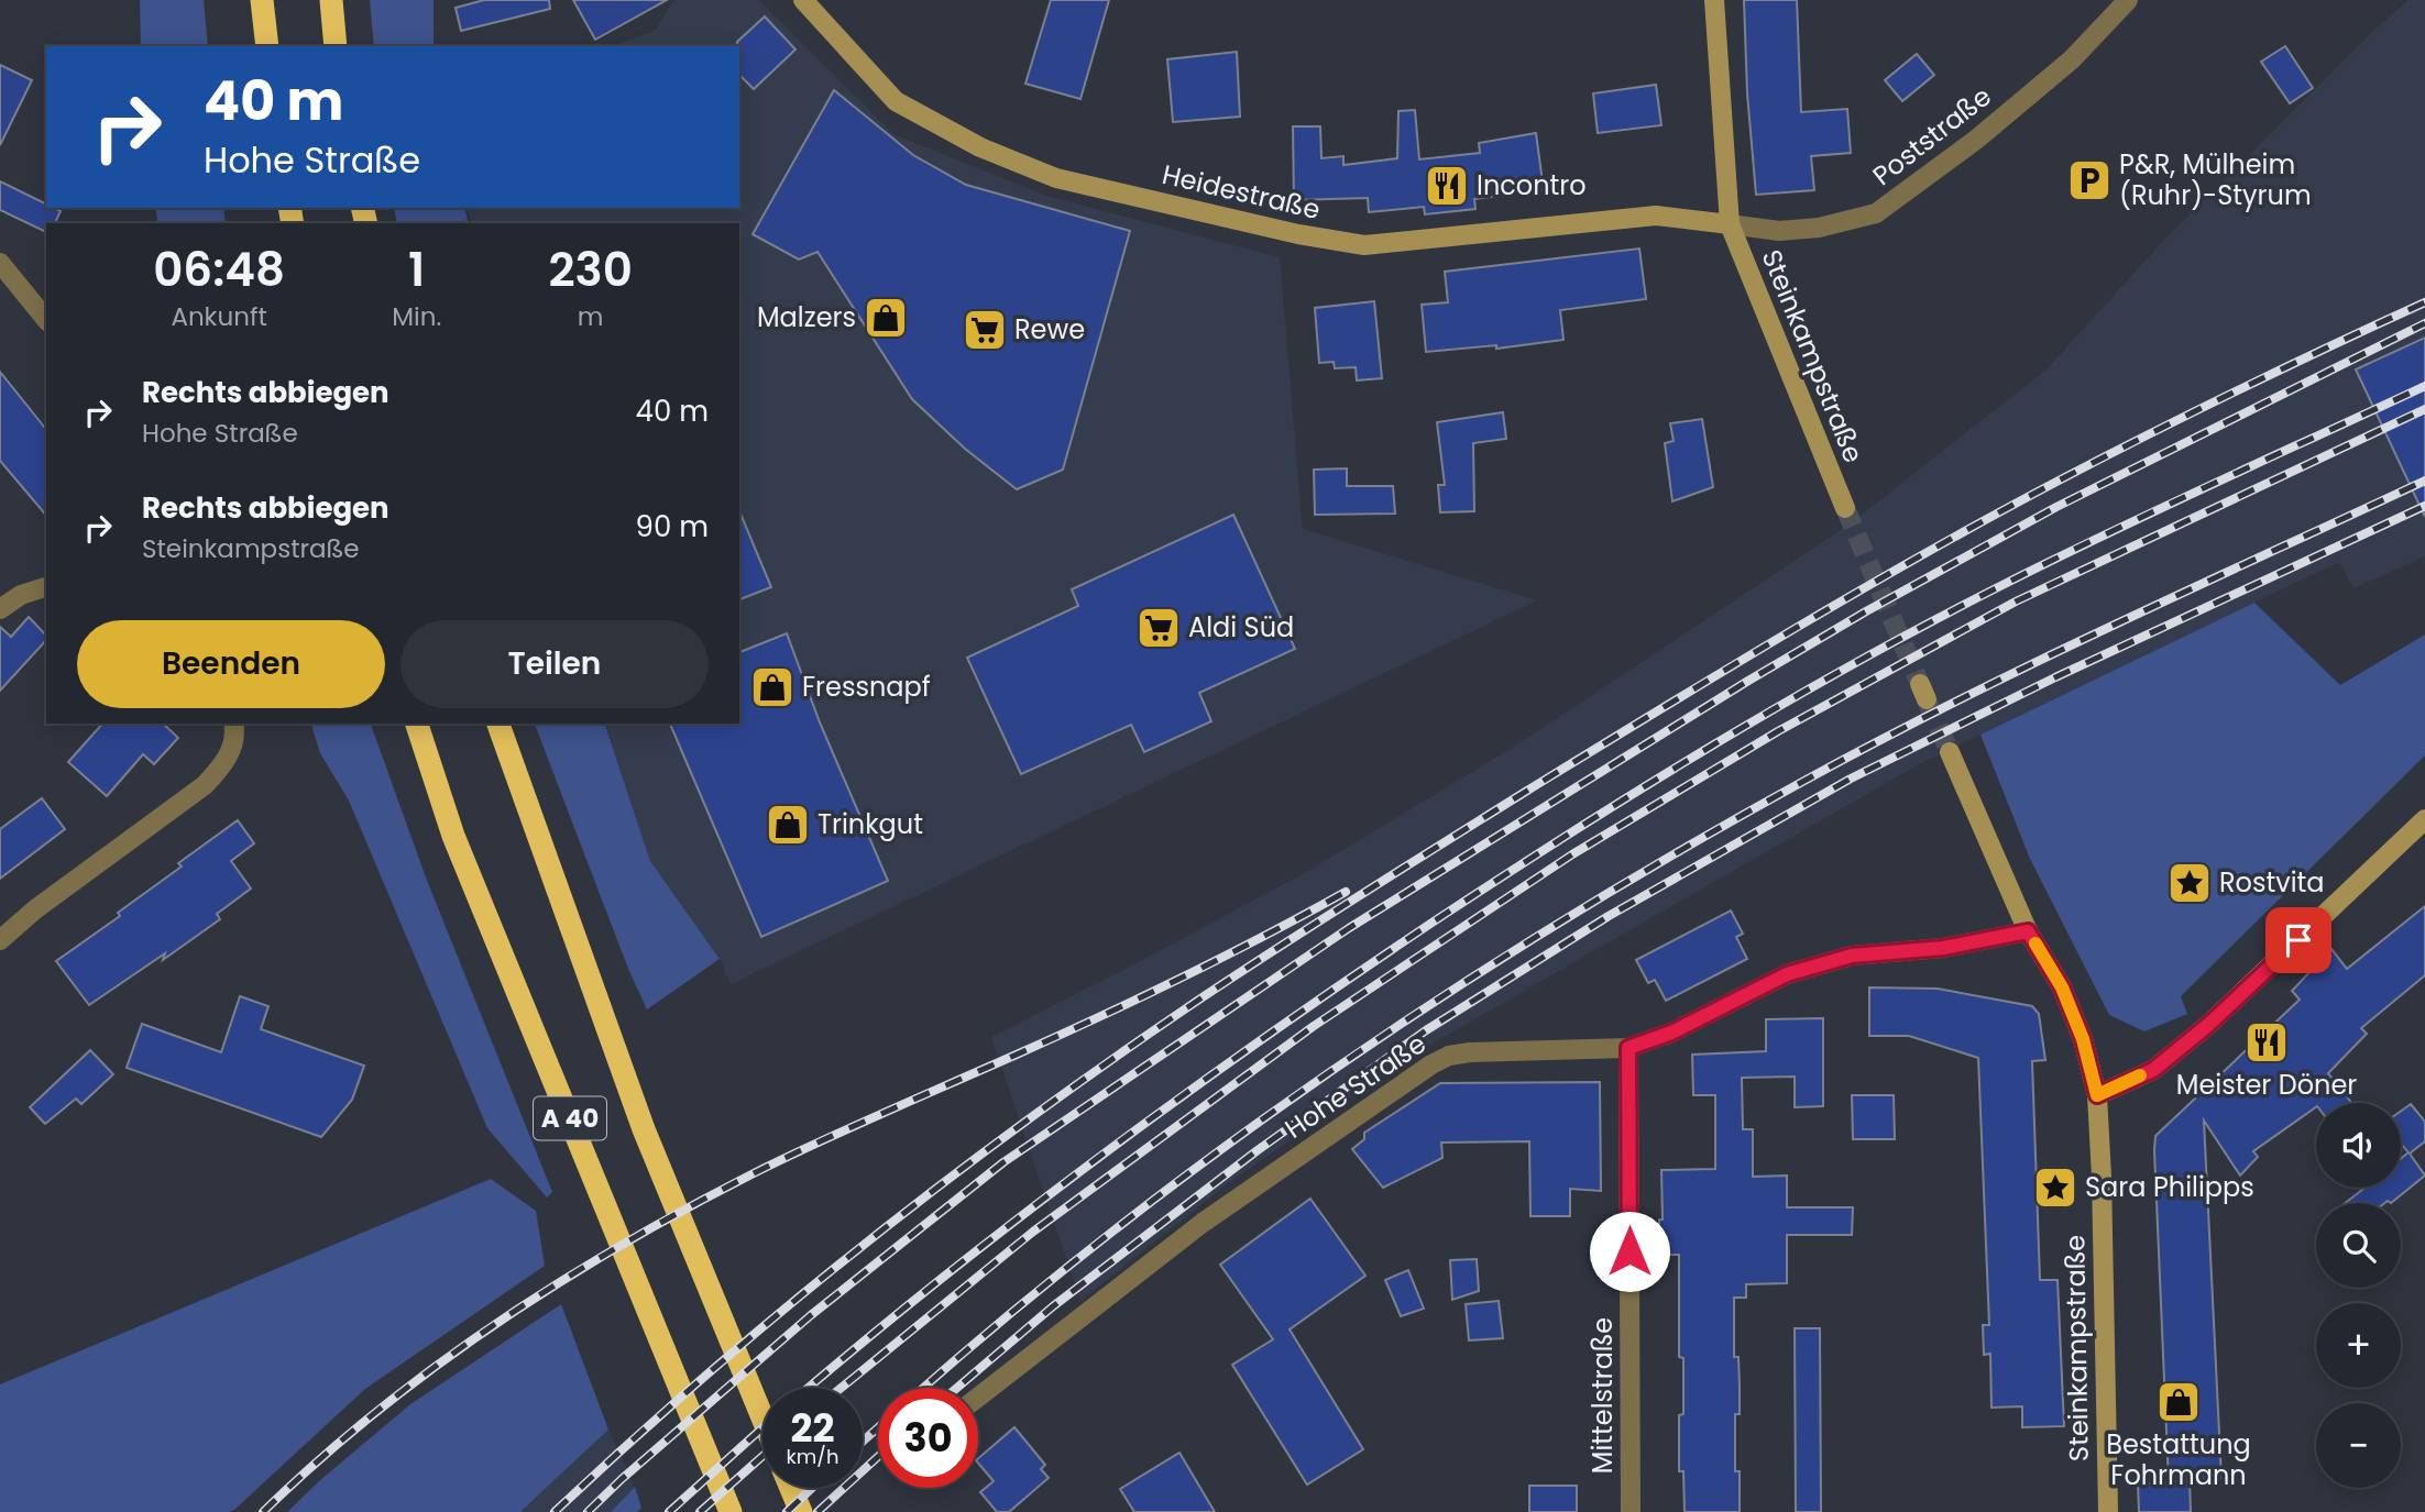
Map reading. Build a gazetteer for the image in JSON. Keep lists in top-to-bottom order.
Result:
{
  "streets": {
    "highway": ["A 40"],
    "street": [
      "Poststraße",
      "Heidestraße",
      "Steinkampstraße",
      "Hohe Straße",
      "Mittelstraße"
    ]
  },
  "crossings": [
    ["Poststraße", "Heidestraße"],
    ["Poststraße", "Steinkampstraße"],
    ["Heidestraße", "Steinkampstraße"],
    ["Steinkampstraße", "Hohe Straße"],
    ["Hohe Straße", "Mittelstraße"]
  ],
  "places": {
    "parking": ["P&R, Mülheim (Ruhr)-Styrum"],
    "restaurant": ["Incontro", "Meister Döner"],
    "shop": [
      "Malzers",
      "Fressnapf",
      "Trinkgut",
      "Bestattung Fohrmann"
    ],
    "supermarket": ["Rewe", "Aldi Süd"],
    "place": ["Rostvita", "Sara Philipps"]
  },
  "page": {
    "turn": ["40 m", "Hohe Straße"],
    "eta": [
      "06:48",
      "Ankunft",
      "1",
      "Min.",
      "230",
      "m"
    ],
    "list": [
      {
        "name": "Rechts abbiegen",
        "note": "Hohe Straße",
        "value": "40 m"
      },
      {
        "name": "Rechts abbiegen",
        "note": "Steinkampstraße",
        "value": "90 m"
      }
    ],
    "buttons": ["Beenden", "Teilen"],
    "map_buttons": ["+", "−"],
    "speed": "22 km/h",
    "limit": "30"
  }
}
